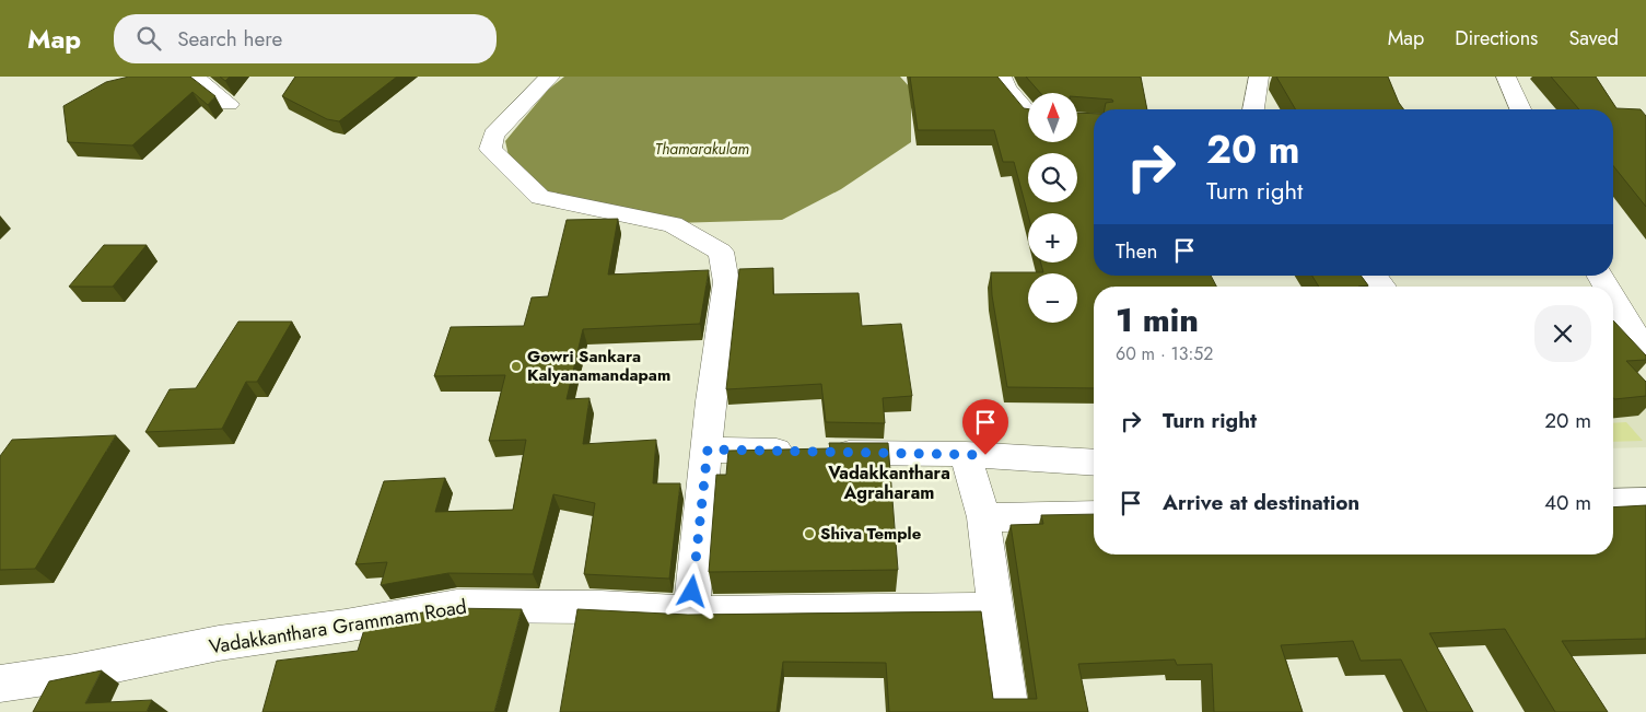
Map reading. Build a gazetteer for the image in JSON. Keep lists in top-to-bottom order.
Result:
{
  "streets": {
    "street": ["Vadakkanthara Grammam Road"]
  },
  "districts": ["Vadakkanthara Agraharam"],
  "water": ["Thamarakulam"],
  "places": ["Gowri Sankara Kalyanamandapam", "Shiva Temple"],
  "north": "top",
  "page": {
    "header": "Map",
    "search": "Search here",
    "nav": ["Map", "Directions", "Saved"],
    "map_buttons": ["+", "−"],
    "turn": ["20 m", "Turn right"],
    "then": "Then",
    "heading": ["1 min", "60 m · 13:52"],
    "list": [
      {
        "name": "Turn right",
        "value": "20 m"
      },
      {
        "name": "Arrive at destination",
        "value": "40 m"
      }
    ]
  }
}
